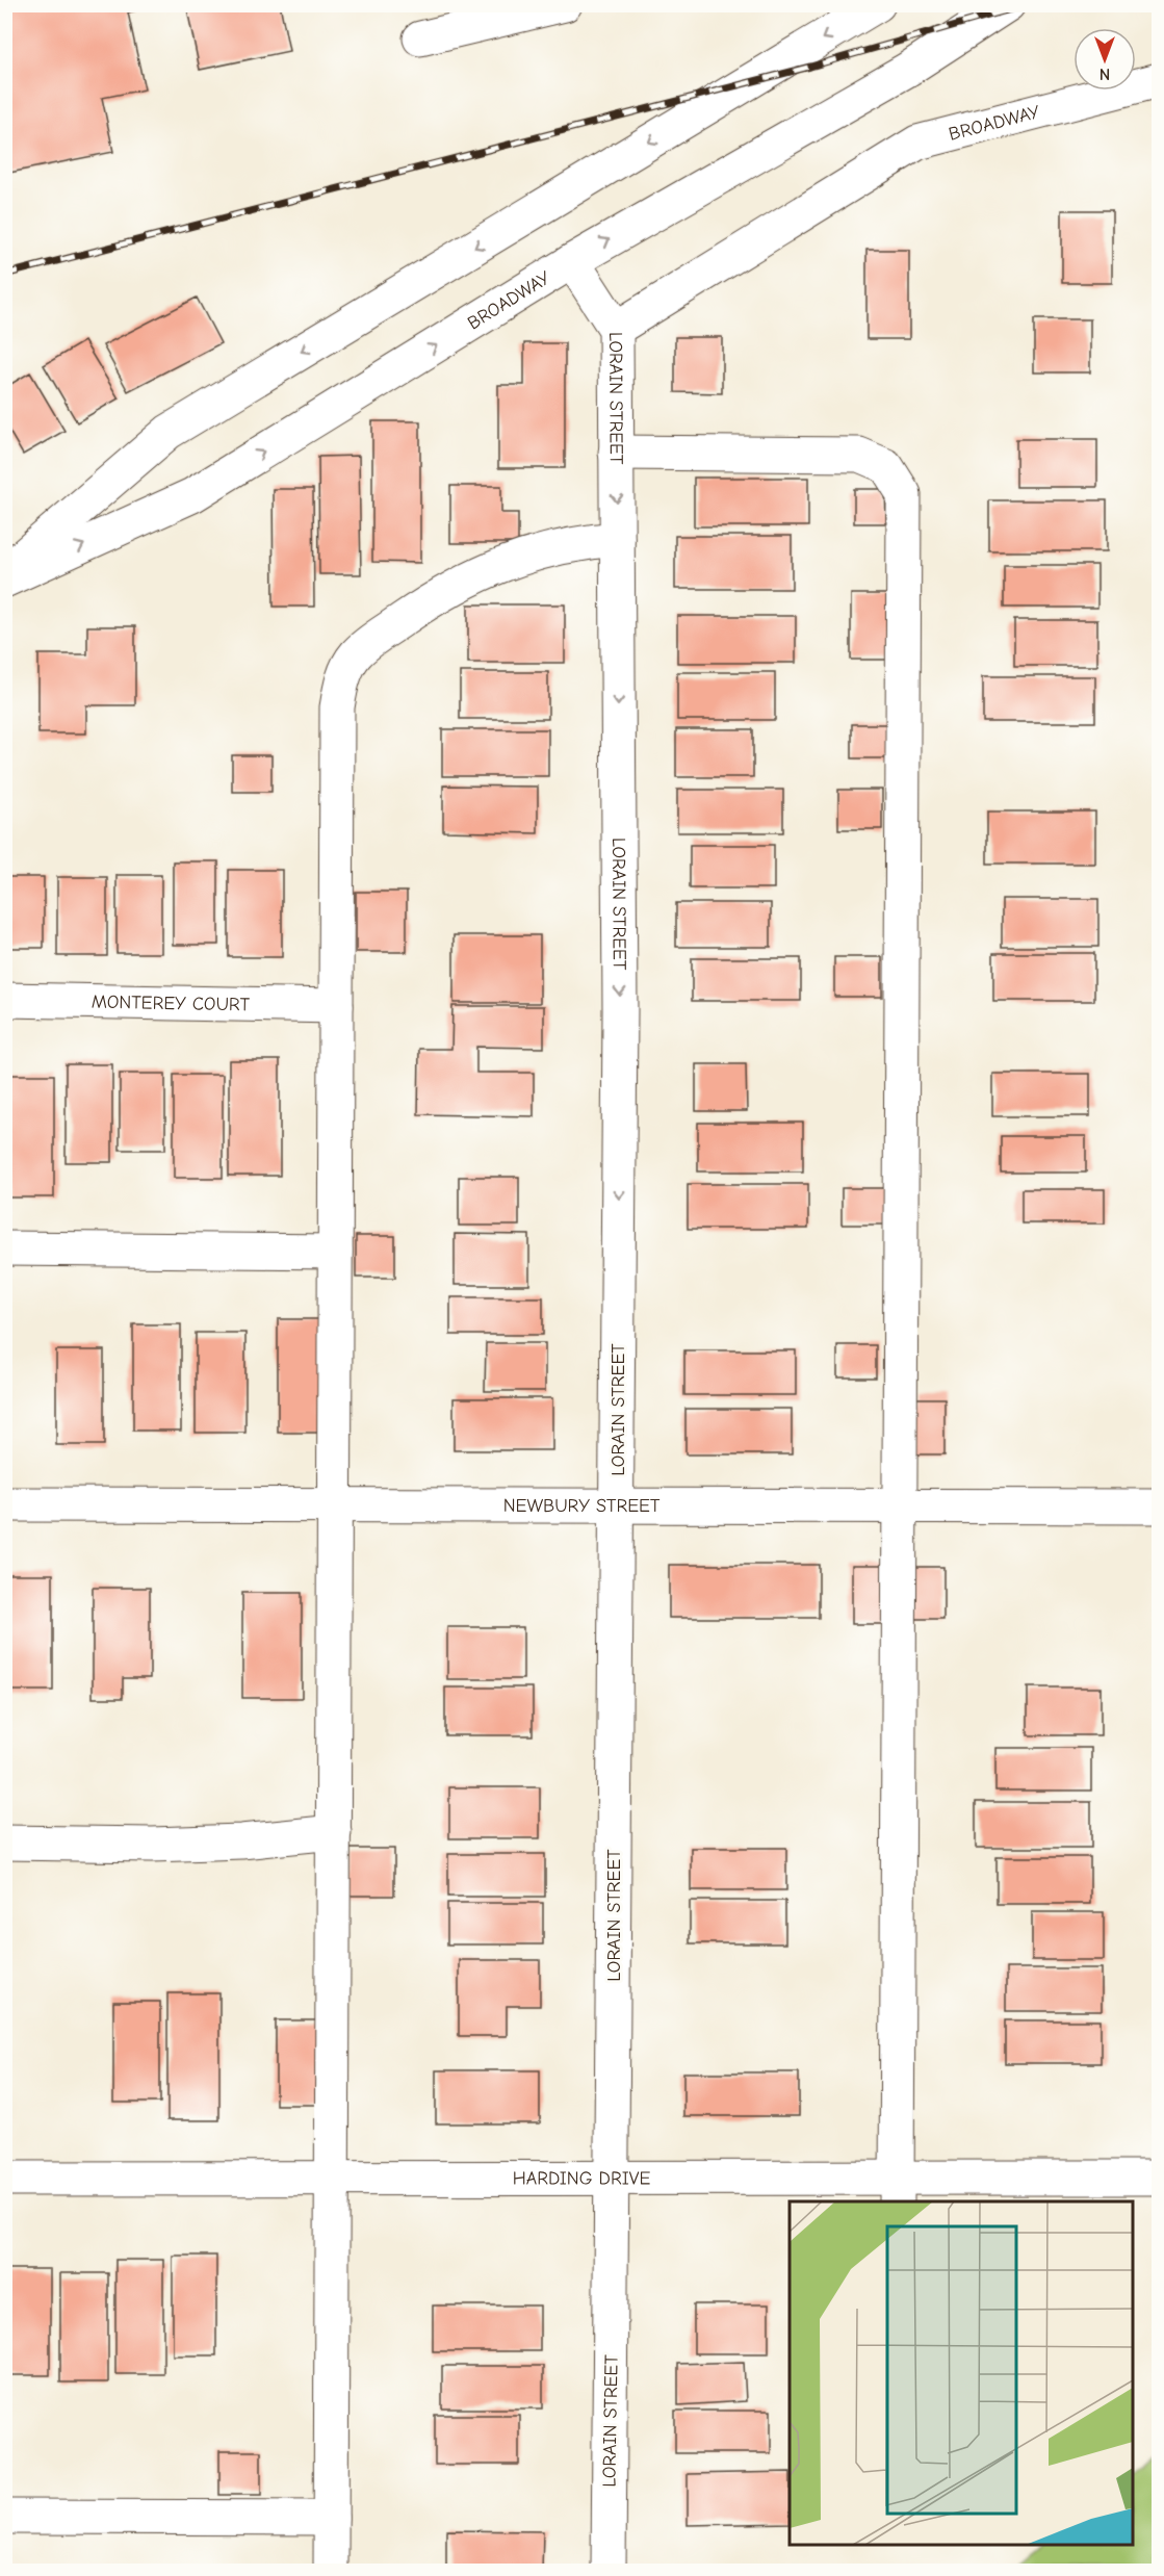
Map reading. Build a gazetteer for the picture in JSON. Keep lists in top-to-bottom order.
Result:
{
  "streets": {
    "street": [
      "BROADWAY",
      "LORAIN STREET",
      "MONTEREY COURT",
      "NEWBURY STREET",
      "HARDING DRIVE"
    ]
  },
  "crossings": [
    ["BROADWAY", "LORAIN STREET"],
    ["LORAIN STREET", "NEWBURY STREET"],
    ["LORAIN STREET", "HARDING DRIVE"]
  ],
  "north": "bottom"
}
